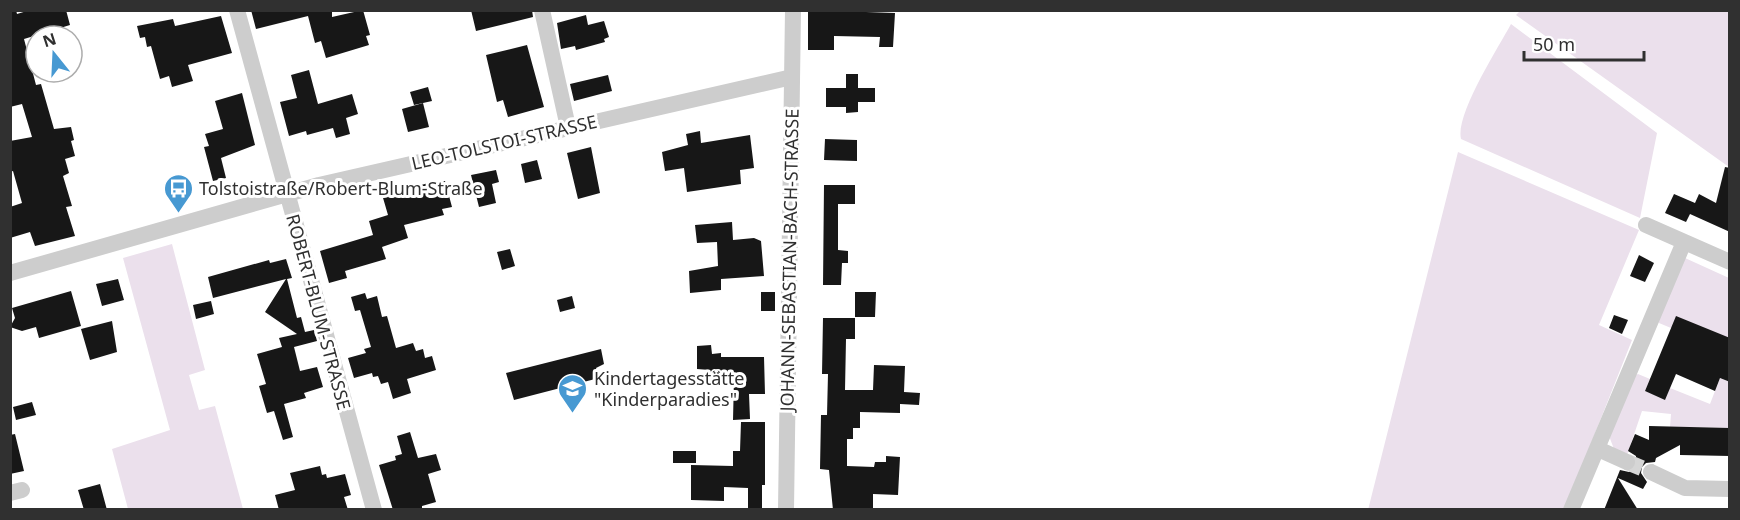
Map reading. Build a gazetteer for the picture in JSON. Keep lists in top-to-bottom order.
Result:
{
  "streets": {
    "street": ["LEO-TOLSTOI-STRASSE", "JOHANN-SEBASTIAN-BACH-STRASSE", "ROBERT-BLUM-STRASSE"]
  },
  "crossings": [
    ["LEO-TOLSTOI-STRASSE", "JOHANN-SEBASTIAN-BACH-STRASSE"],
    ["LEO-TOLSTOI-STRASSE", "ROBERT-BLUM-STRASSE"]
  ],
  "places": {
    "bus stop": ["Tolstoistraße/Robert-Blum-Straße"],
    "school or university": ["Kindertagesstätte \"Kinderparadies\""]
  },
  "scale_bar": "50 m",
  "north": "top"
}
